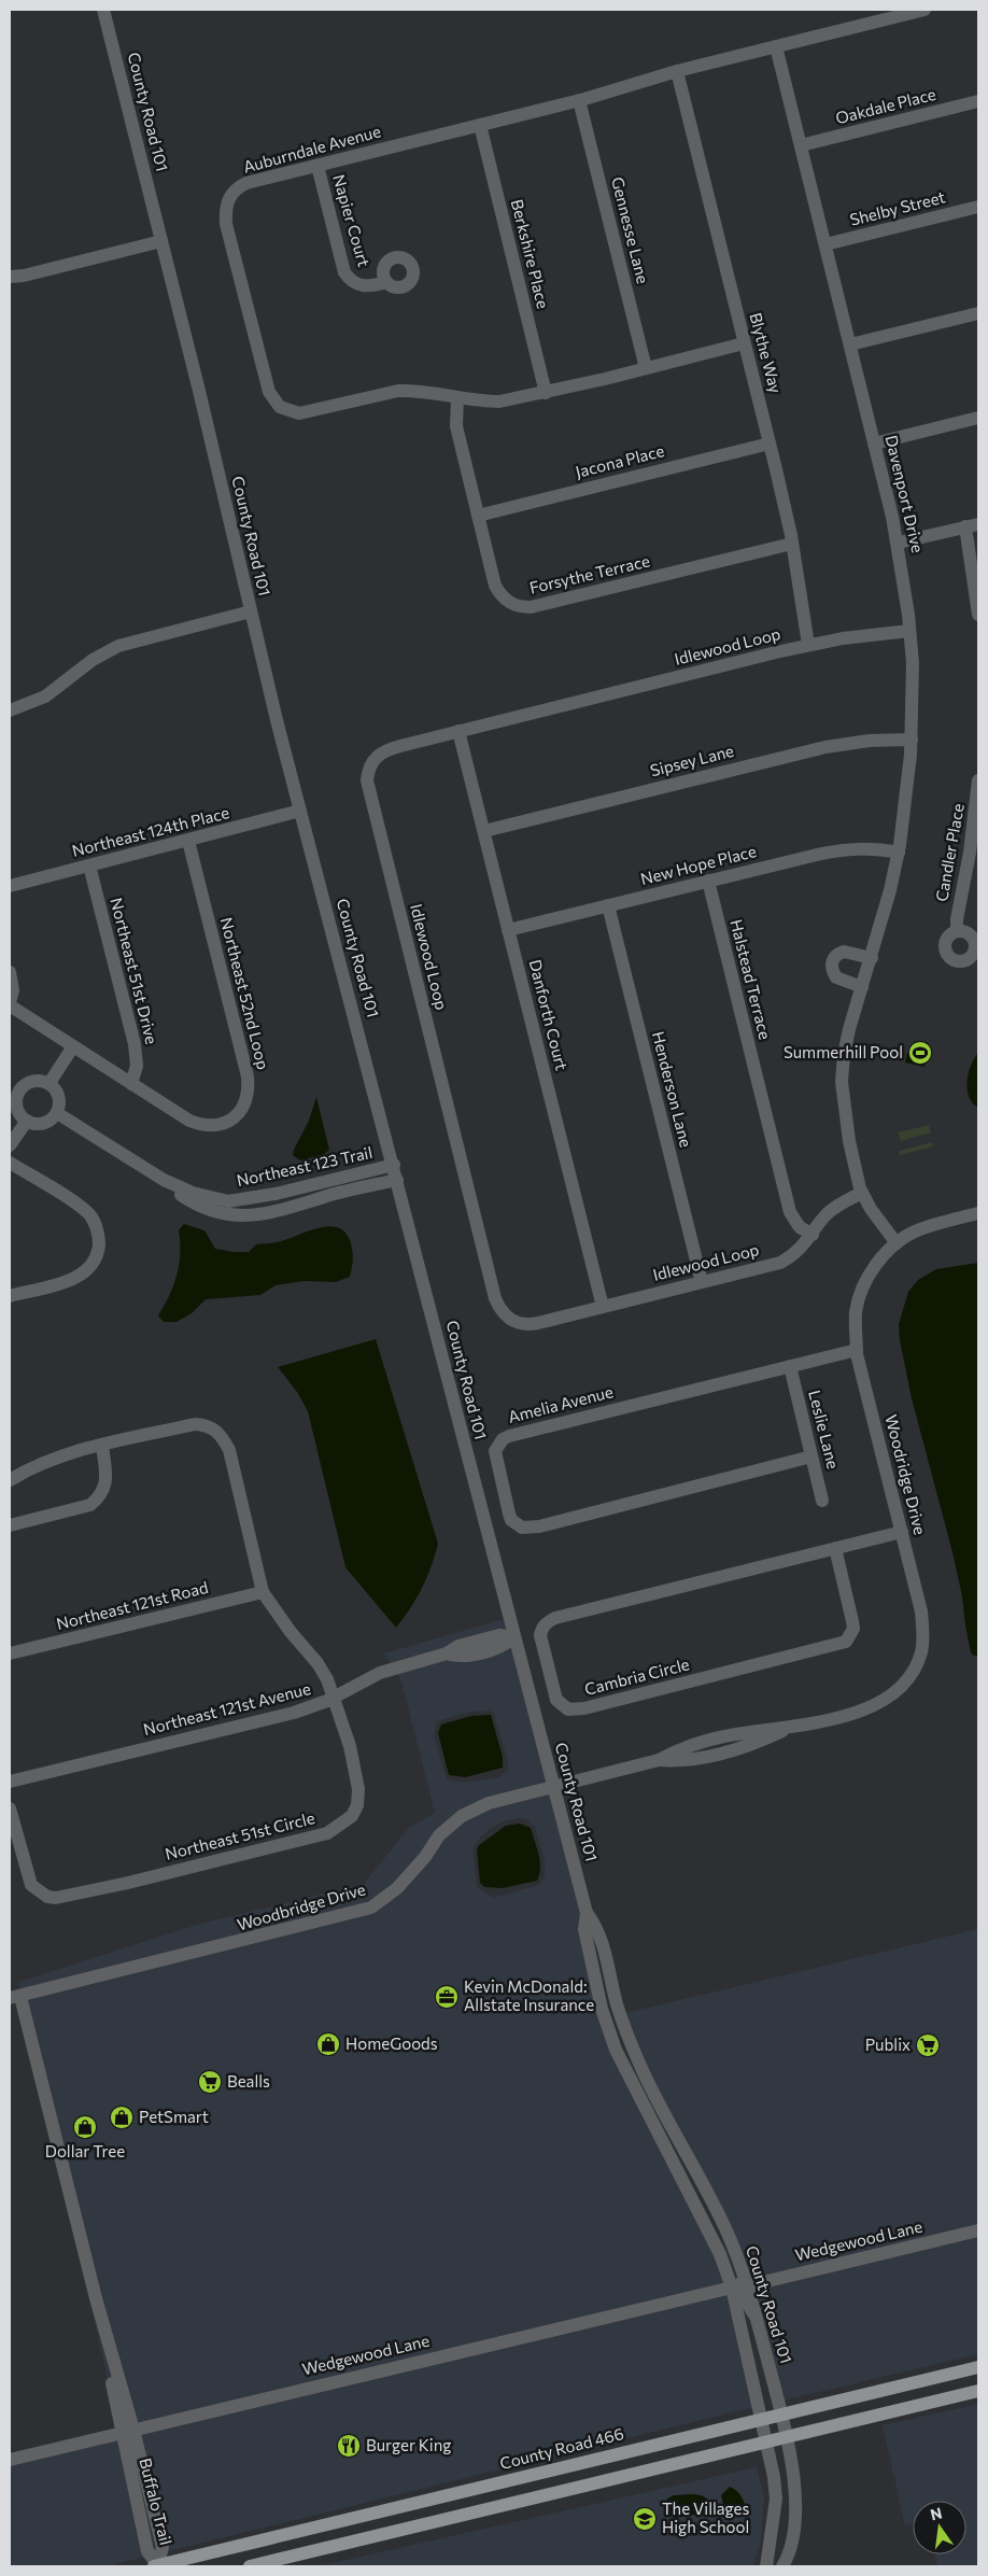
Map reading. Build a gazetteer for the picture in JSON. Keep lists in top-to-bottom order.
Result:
{
  "streets": {
    "main road": ["County Road 466"],
    "street": [
      "Oakdale Place",
      "County Road 101",
      "Auburndale Avenue",
      "Shelby Street",
      "Napier Court",
      "Gennesse Lane",
      "Berkshire Place",
      "Blythe Way",
      "Jacona Place",
      "Davenport Drive",
      "Forsythe Terrace",
      "Idlewood Loop",
      "Sipsey Lane",
      "Northeast 124th Place",
      "Candler Place",
      "New Hope Place",
      "Northeast 51st Drive",
      "Halstead Terrace",
      "Northeast 52nd Loop",
      "Danforth Court",
      "Henderson Lane",
      "Northeast 123 Trail",
      "Amelia Avenue",
      "Leslie Lane",
      "Woodridge Drive",
      "Northeast 121st Road",
      "Cambria Circle",
      "Northeast 121st Avenue",
      "Northeast 51st Circle",
      "Woodbridge Drive",
      "Wedgewood Lane",
      "Buffalo Trail"
    ]
  },
  "crossings": [
    ["Oakdale Place", "Davenport Drive"],
    ["County Road 101", "Northeast 124th Place"],
    ["County Road 101", "Northeast 123 Trail"],
    ["County Road 101", "Northeast 121st Avenue"],
    ["County Road 101", "Woodbridge Drive"],
    ["County Road 101", "Wedgewood Lane"],
    ["County Road 101", "County Road 466"],
    ["Auburndale Avenue", "Napier Court"],
    ["Auburndale Avenue", "Gennesse Lane"],
    ["Auburndale Avenue", "Berkshire Place"],
    ["Auburndale Avenue", "Blythe Way"],
    ["Auburndale Avenue", "Davenport Drive"],
    ["Auburndale Avenue", "Forsythe Terrace"],
    ["Shelby Street", "Davenport Drive"],
    ["Blythe Way", "Jacona Place"],
    ["Blythe Way", "Forsythe Terrace"],
    ["Blythe Way", "Idlewood Loop"],
    ["Jacona Place", "Forsythe Terrace"],
    ["Davenport Drive", "Idlewood Loop"],
    ["Davenport Drive", "Sipsey Lane"],
    ["Davenport Drive", "New Hope Place"],
    ["Davenport Drive", "Woodridge Drive"],
    ["Idlewood Loop", "Halstead Terrace"],
    ["Idlewood Loop", "Danforth Court"],
    ["Idlewood Loop", "Henderson Lane"],
    ["Sipsey Lane", "Danforth Court"],
    ["Northeast 124th Place", "Northeast 51st Drive"],
    ["Northeast 124th Place", "Northeast 52nd Loop"],
    ["New Hope Place", "Halstead Terrace"],
    ["New Hope Place", "Danforth Court"],
    ["New Hope Place", "Henderson Lane"],
    ["Northeast 51st Drive", "Northeast 52nd Loop"],
    ["Amelia Avenue", "Leslie Lane"],
    ["Amelia Avenue", "Woodridge Drive"],
    ["Woodridge Drive", "Cambria Circle"],
    ["Woodridge Drive", "Woodbridge Drive"],
    ["Northeast 121st Road", "Northeast 51st Circle"],
    ["Northeast 121st Avenue", "Northeast 51st Circle"],
    ["Woodbridge Drive", "Buffalo Trail"],
    ["Wedgewood Lane", "Buffalo Trail"],
    ["County Road 466", "Buffalo Trail"]
  ],
  "places": {
    "sports": ["Summerhill Pool"],
    "office": ["Kevin McDonald: Allstate Insurance"],
    "shop": ["HomeGoods", "PetSmart", "Dollar Tree"],
    "supermarket": ["Publix", "Bealls"],
    "restaurant": ["Burger King"],
    "school or university": ["The Villages High School"]
  },
  "north": "top"
}
